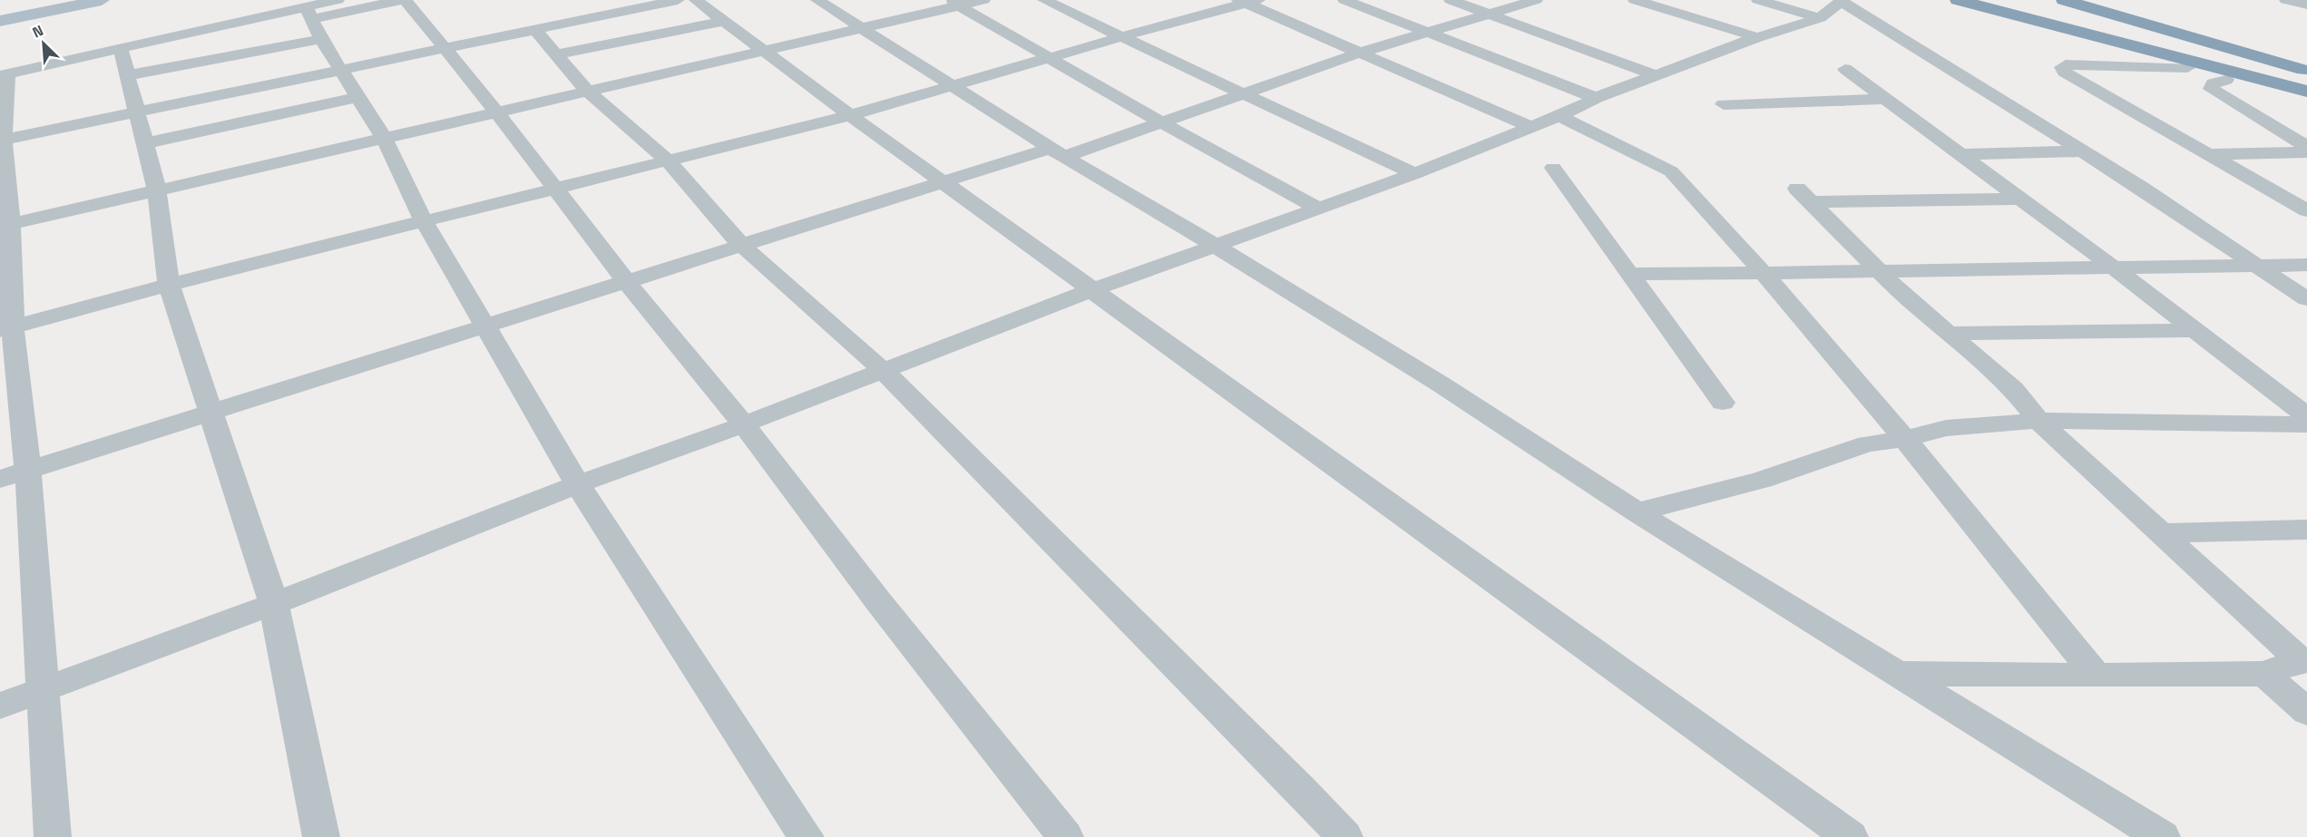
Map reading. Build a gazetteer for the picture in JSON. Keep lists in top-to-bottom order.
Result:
{
  "north": "top left"
}
